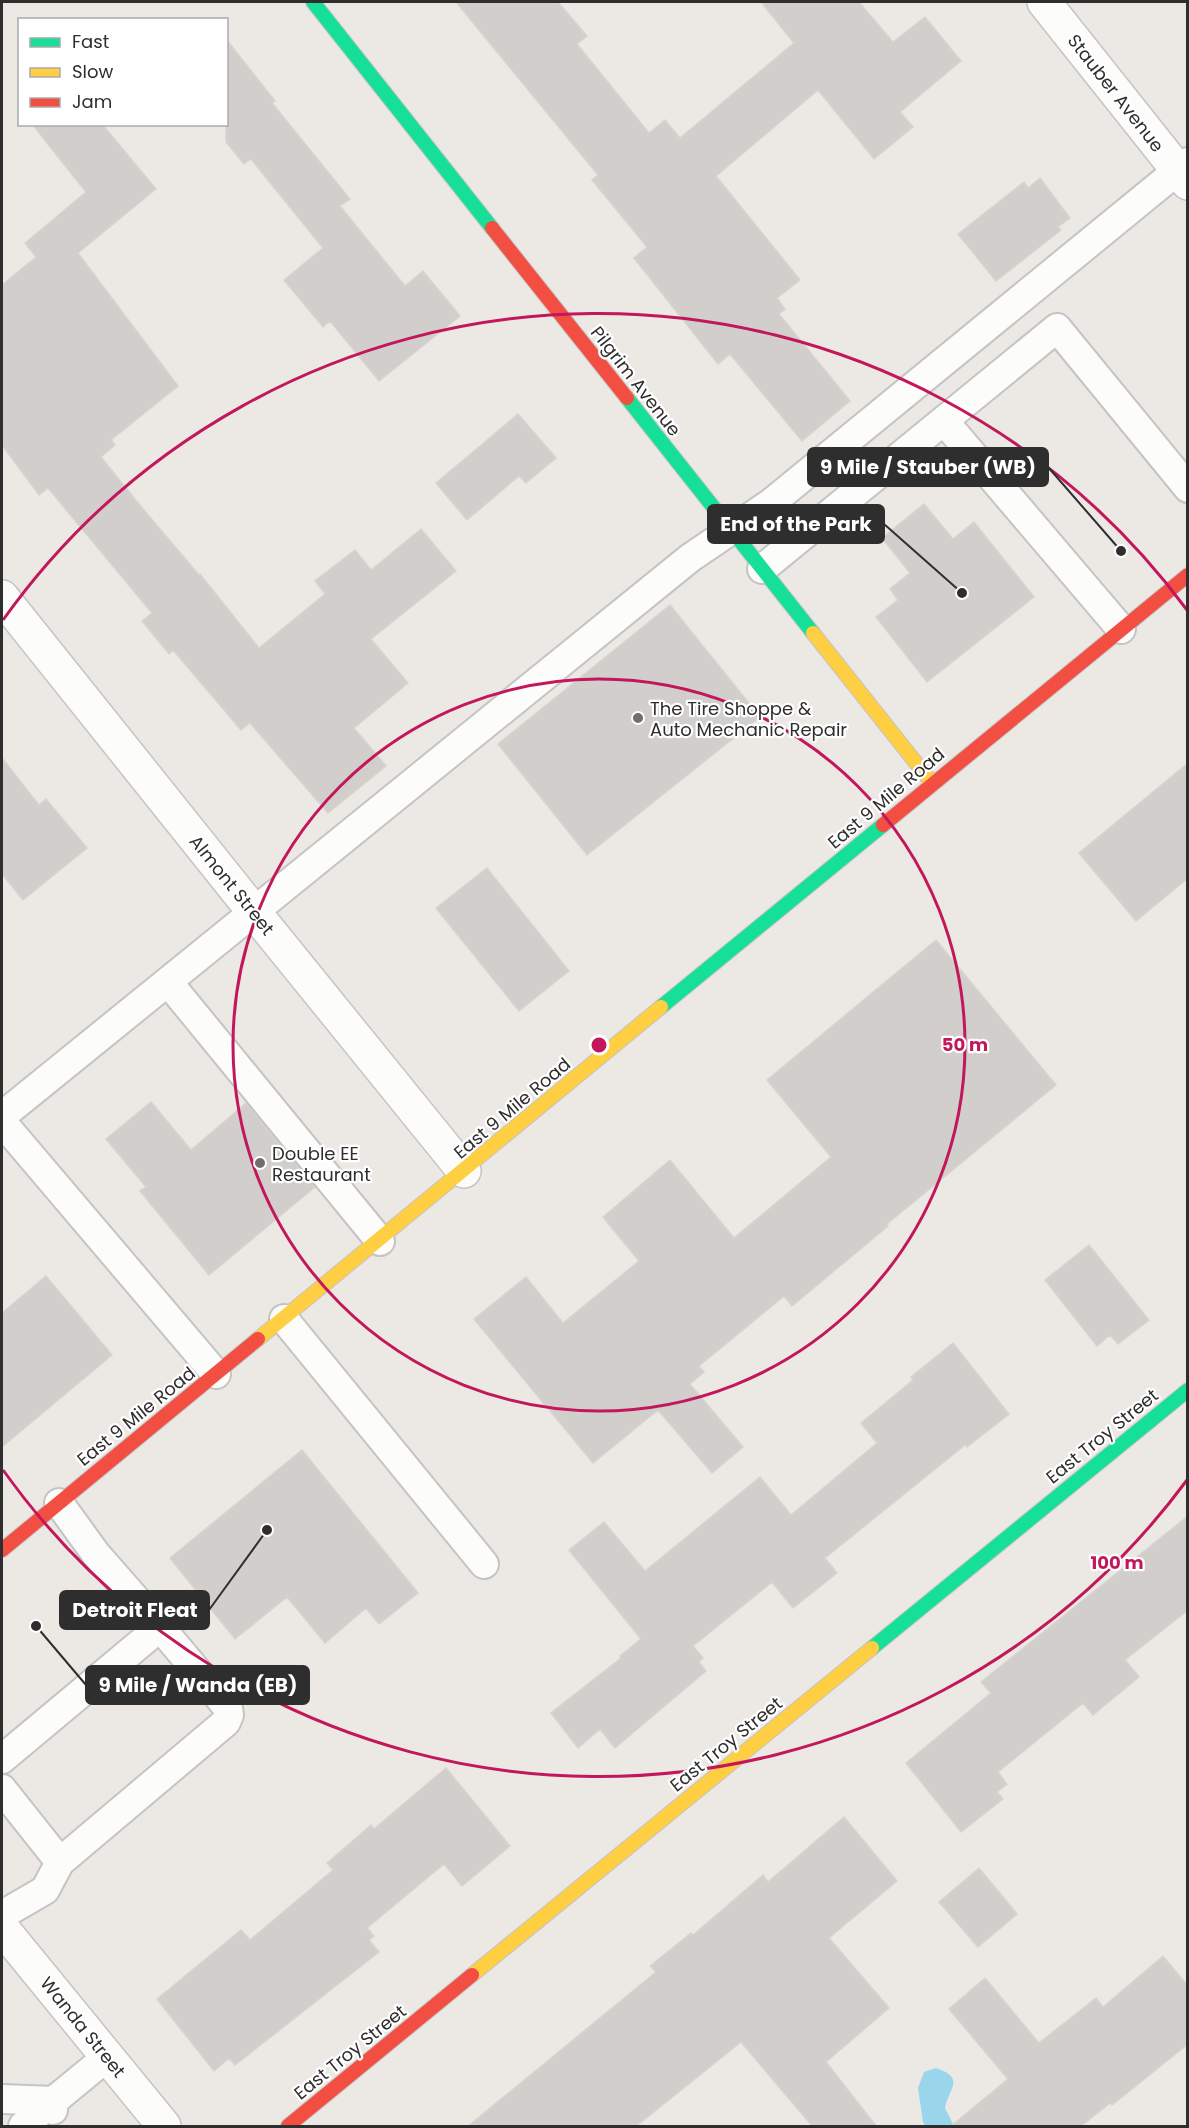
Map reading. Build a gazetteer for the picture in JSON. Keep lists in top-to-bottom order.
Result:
{
  "streets": {
    "street": [
      "Stauber Avenue",
      "Pilgrim Avenue",
      "East 9 Mile Road",
      "Almont Street",
      "East Troy Street",
      "Wanda Street"
    ]
  },
  "crossings": [
    ["Pilgrim Avenue", "East 9 Mile Road"],
    ["East 9 Mile Road", "Almont Street"]
  ],
  "places": [
    "9 Mile / Stauber (WB)",
    "End of the Park",
    "The Tire Shoppe & Auto Mechanic Repair",
    "Double EE Restaurant",
    "Detroit Fleat",
    "9 Mile / Wanda (EB)"
  ],
  "legend": ["Fast", "Slow", "Jam"],
  "rings": ["50 m", "100 m"]
}
